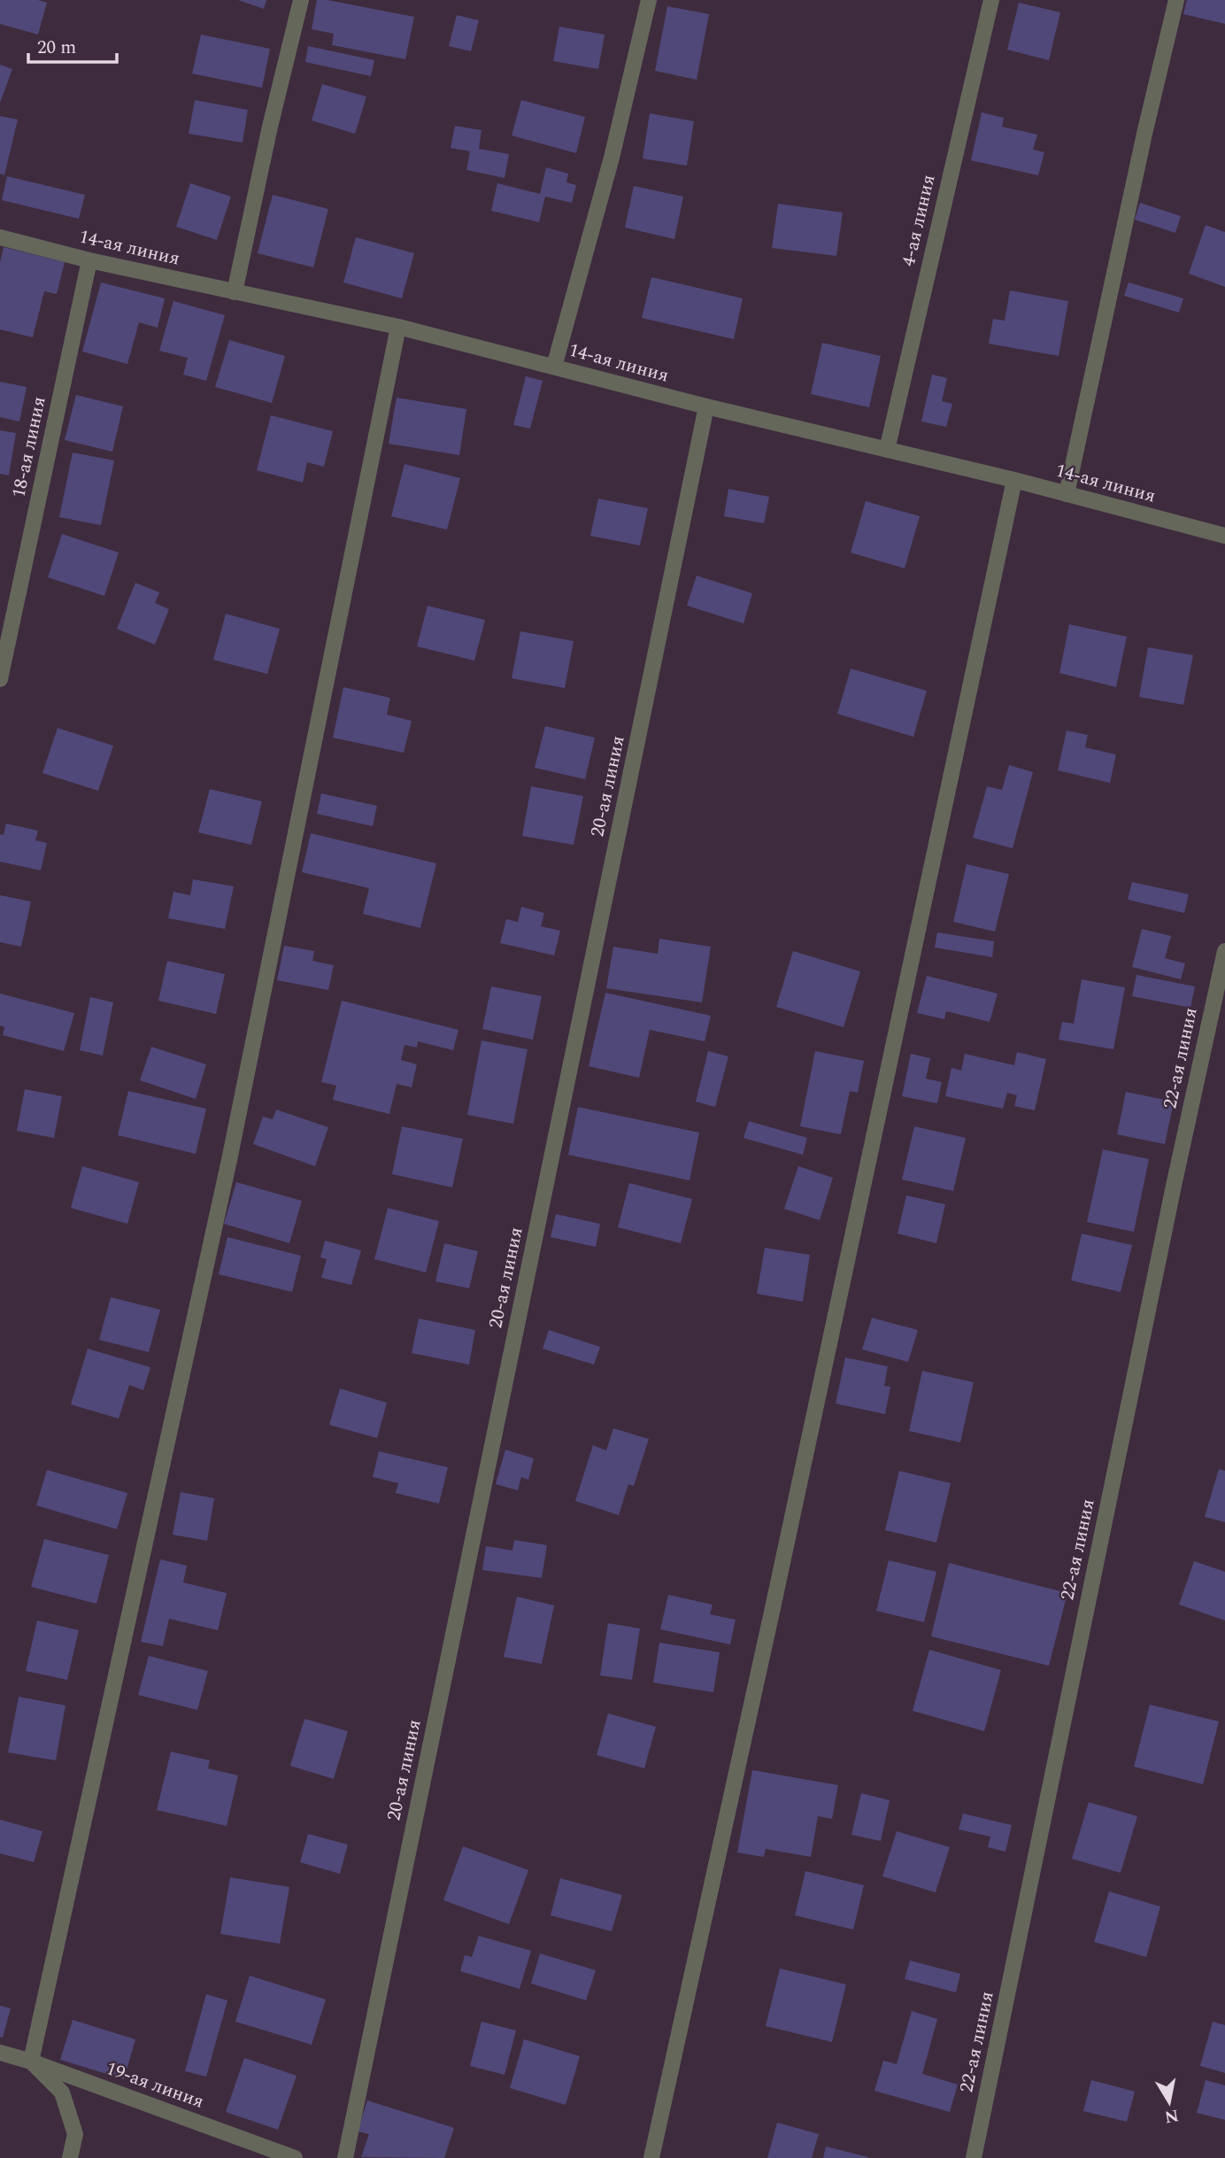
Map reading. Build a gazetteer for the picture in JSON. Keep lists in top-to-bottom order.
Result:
{
  "streets": {
    "street": [
      "4-ая линия",
      "14-ая линия",
      "18-ая линия",
      "20-ая линия",
      "22-ая линия",
      "19-ая линия"
    ]
  },
  "crossings": [
    ["4-ая линия", "14-ая линия"],
    ["14-ая линия", "18-ая линия"],
    ["14-ая линия", "20-ая линия"]
  ],
  "scale_bar": "20 m",
  "north": "bottom"
}
